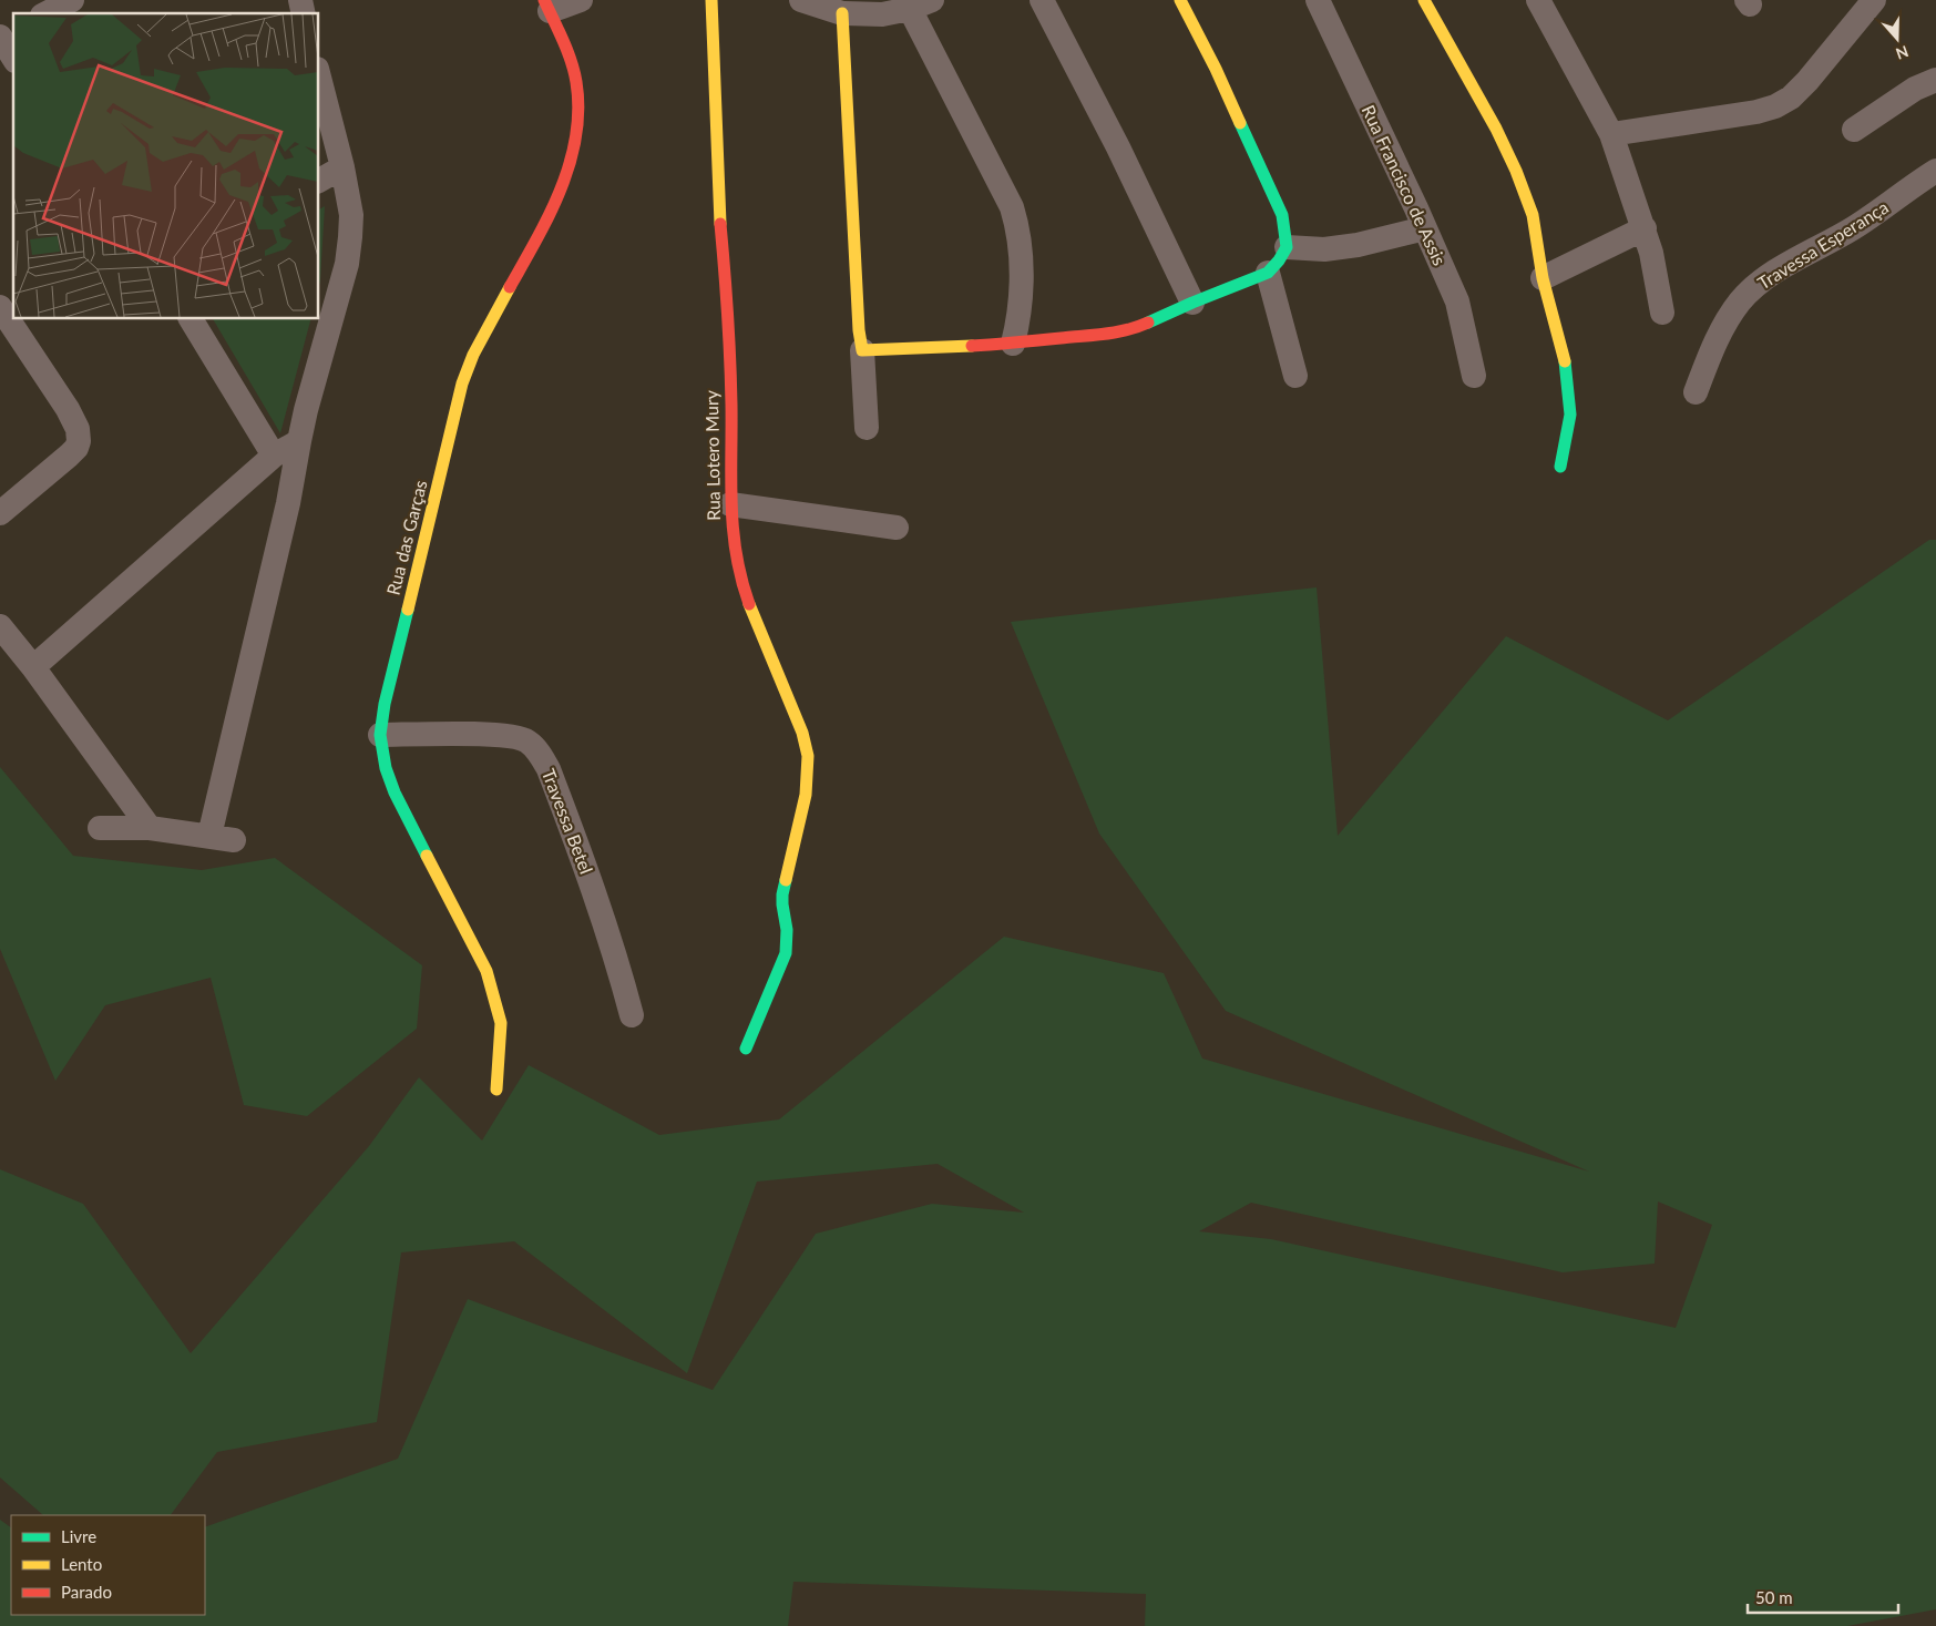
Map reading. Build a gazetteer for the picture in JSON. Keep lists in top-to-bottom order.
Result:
{
  "streets": {
    "street": [
      "Rua Francisco de Assis",
      "Travessa Esperança",
      "Rua Lotero Mury",
      "Rua das Garças",
      "Travessa Betel"
    ]
  },
  "crossings": [
    ["Rua das Garças", "Travessa Betel"]
  ],
  "legend": ["Livre", "Lento", "Parado"],
  "scale_bar": "50 m",
  "north": "bottom"
}
